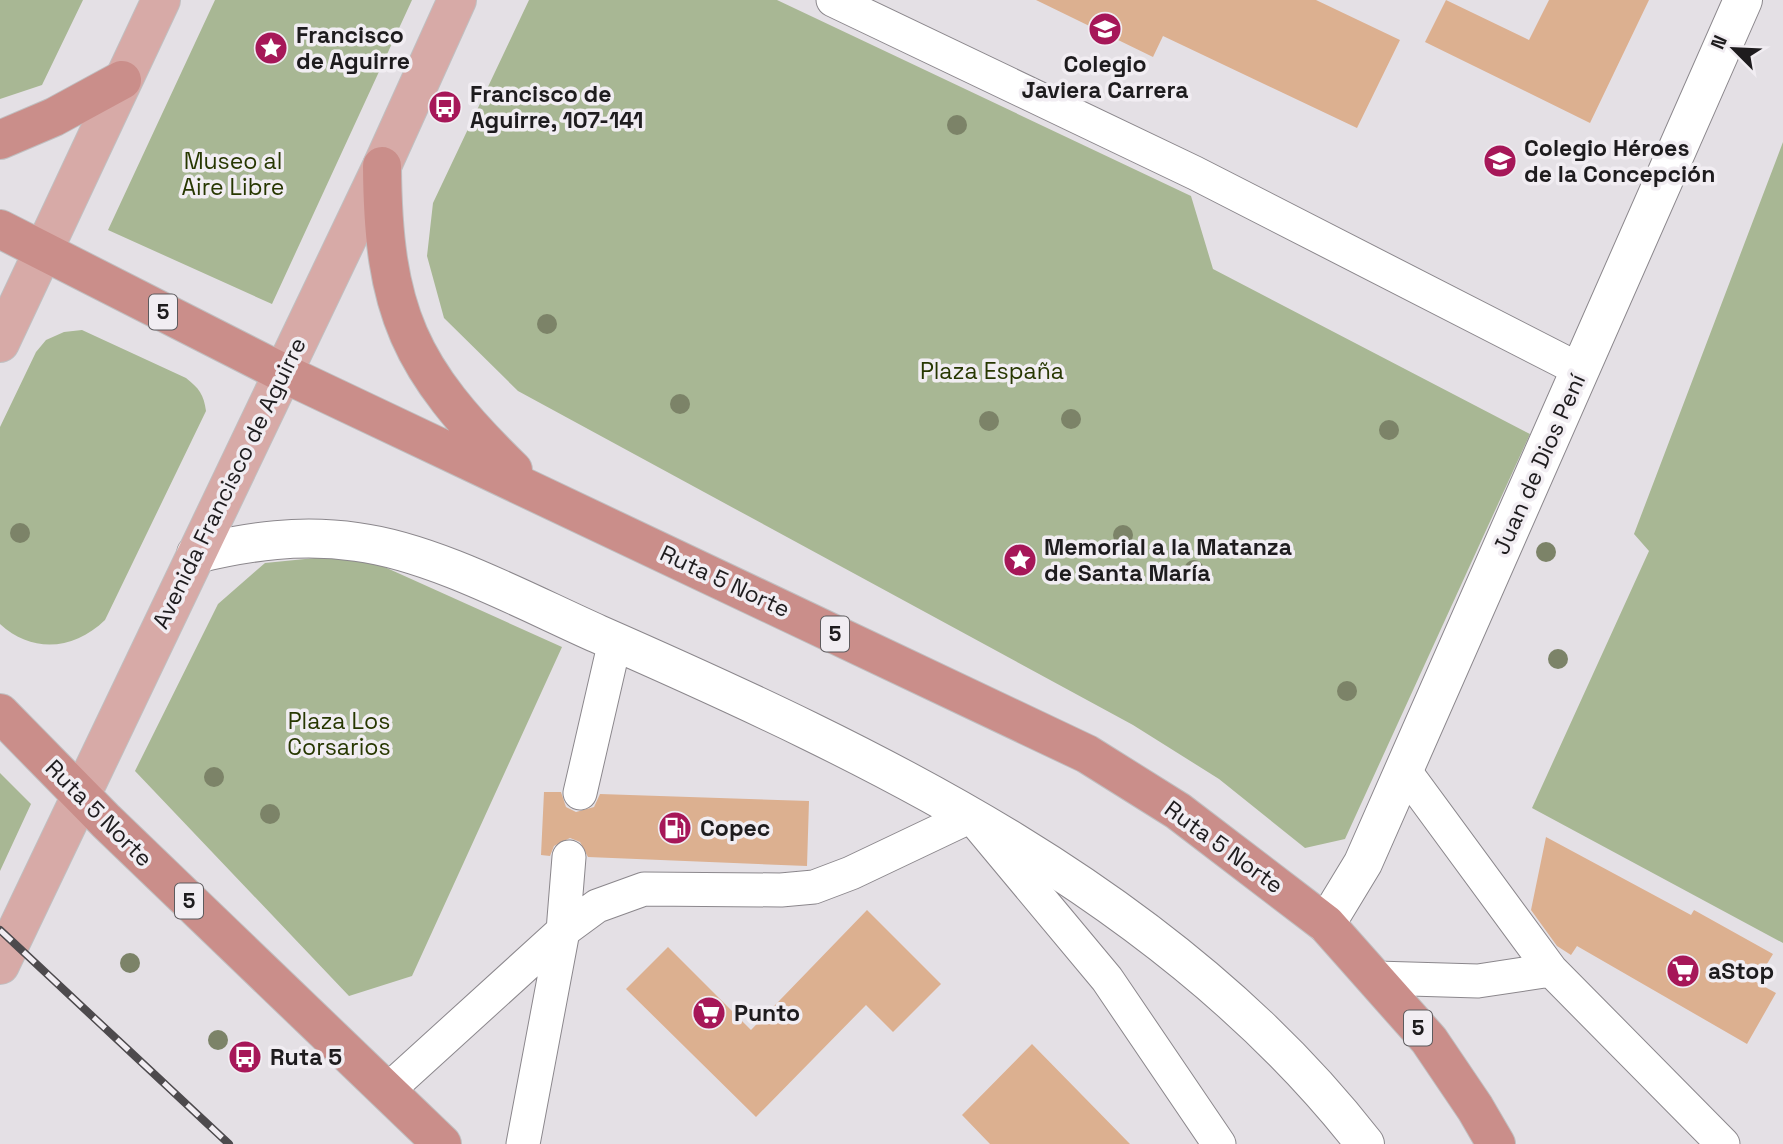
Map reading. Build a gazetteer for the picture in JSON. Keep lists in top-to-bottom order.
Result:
{
  "streets": {
    "highway": ["5", "Ruta 5 Norte"],
    "main road": ["Avenida Francisco de Aguirre"],
    "street": ["Juan de Dios Pení"]
  },
  "crossings": [
    ["Juan de Dios Pení", "Ruta 5 Norte"],
    ["Avenida Francisco de Aguirre", "Ruta 5 Norte"]
  ],
  "parks": ["Museo al Aire Libre", "Plaza España", "Plaza Los Corsarios"],
  "places": {
    "school or university": ["Colegio Javiera Carrera", "Colegio Héroes de la Concepción"],
    "place": ["Francisco de Aguirre", "Memorial a la Matanza de Santa María"],
    "bus stop": ["Francisco de Aguirre, 107-141", "Ruta 5"],
    "fuel station": ["Copec"],
    "supermarket": ["aStop", "Punto"]
  },
  "north": "top left"
}
